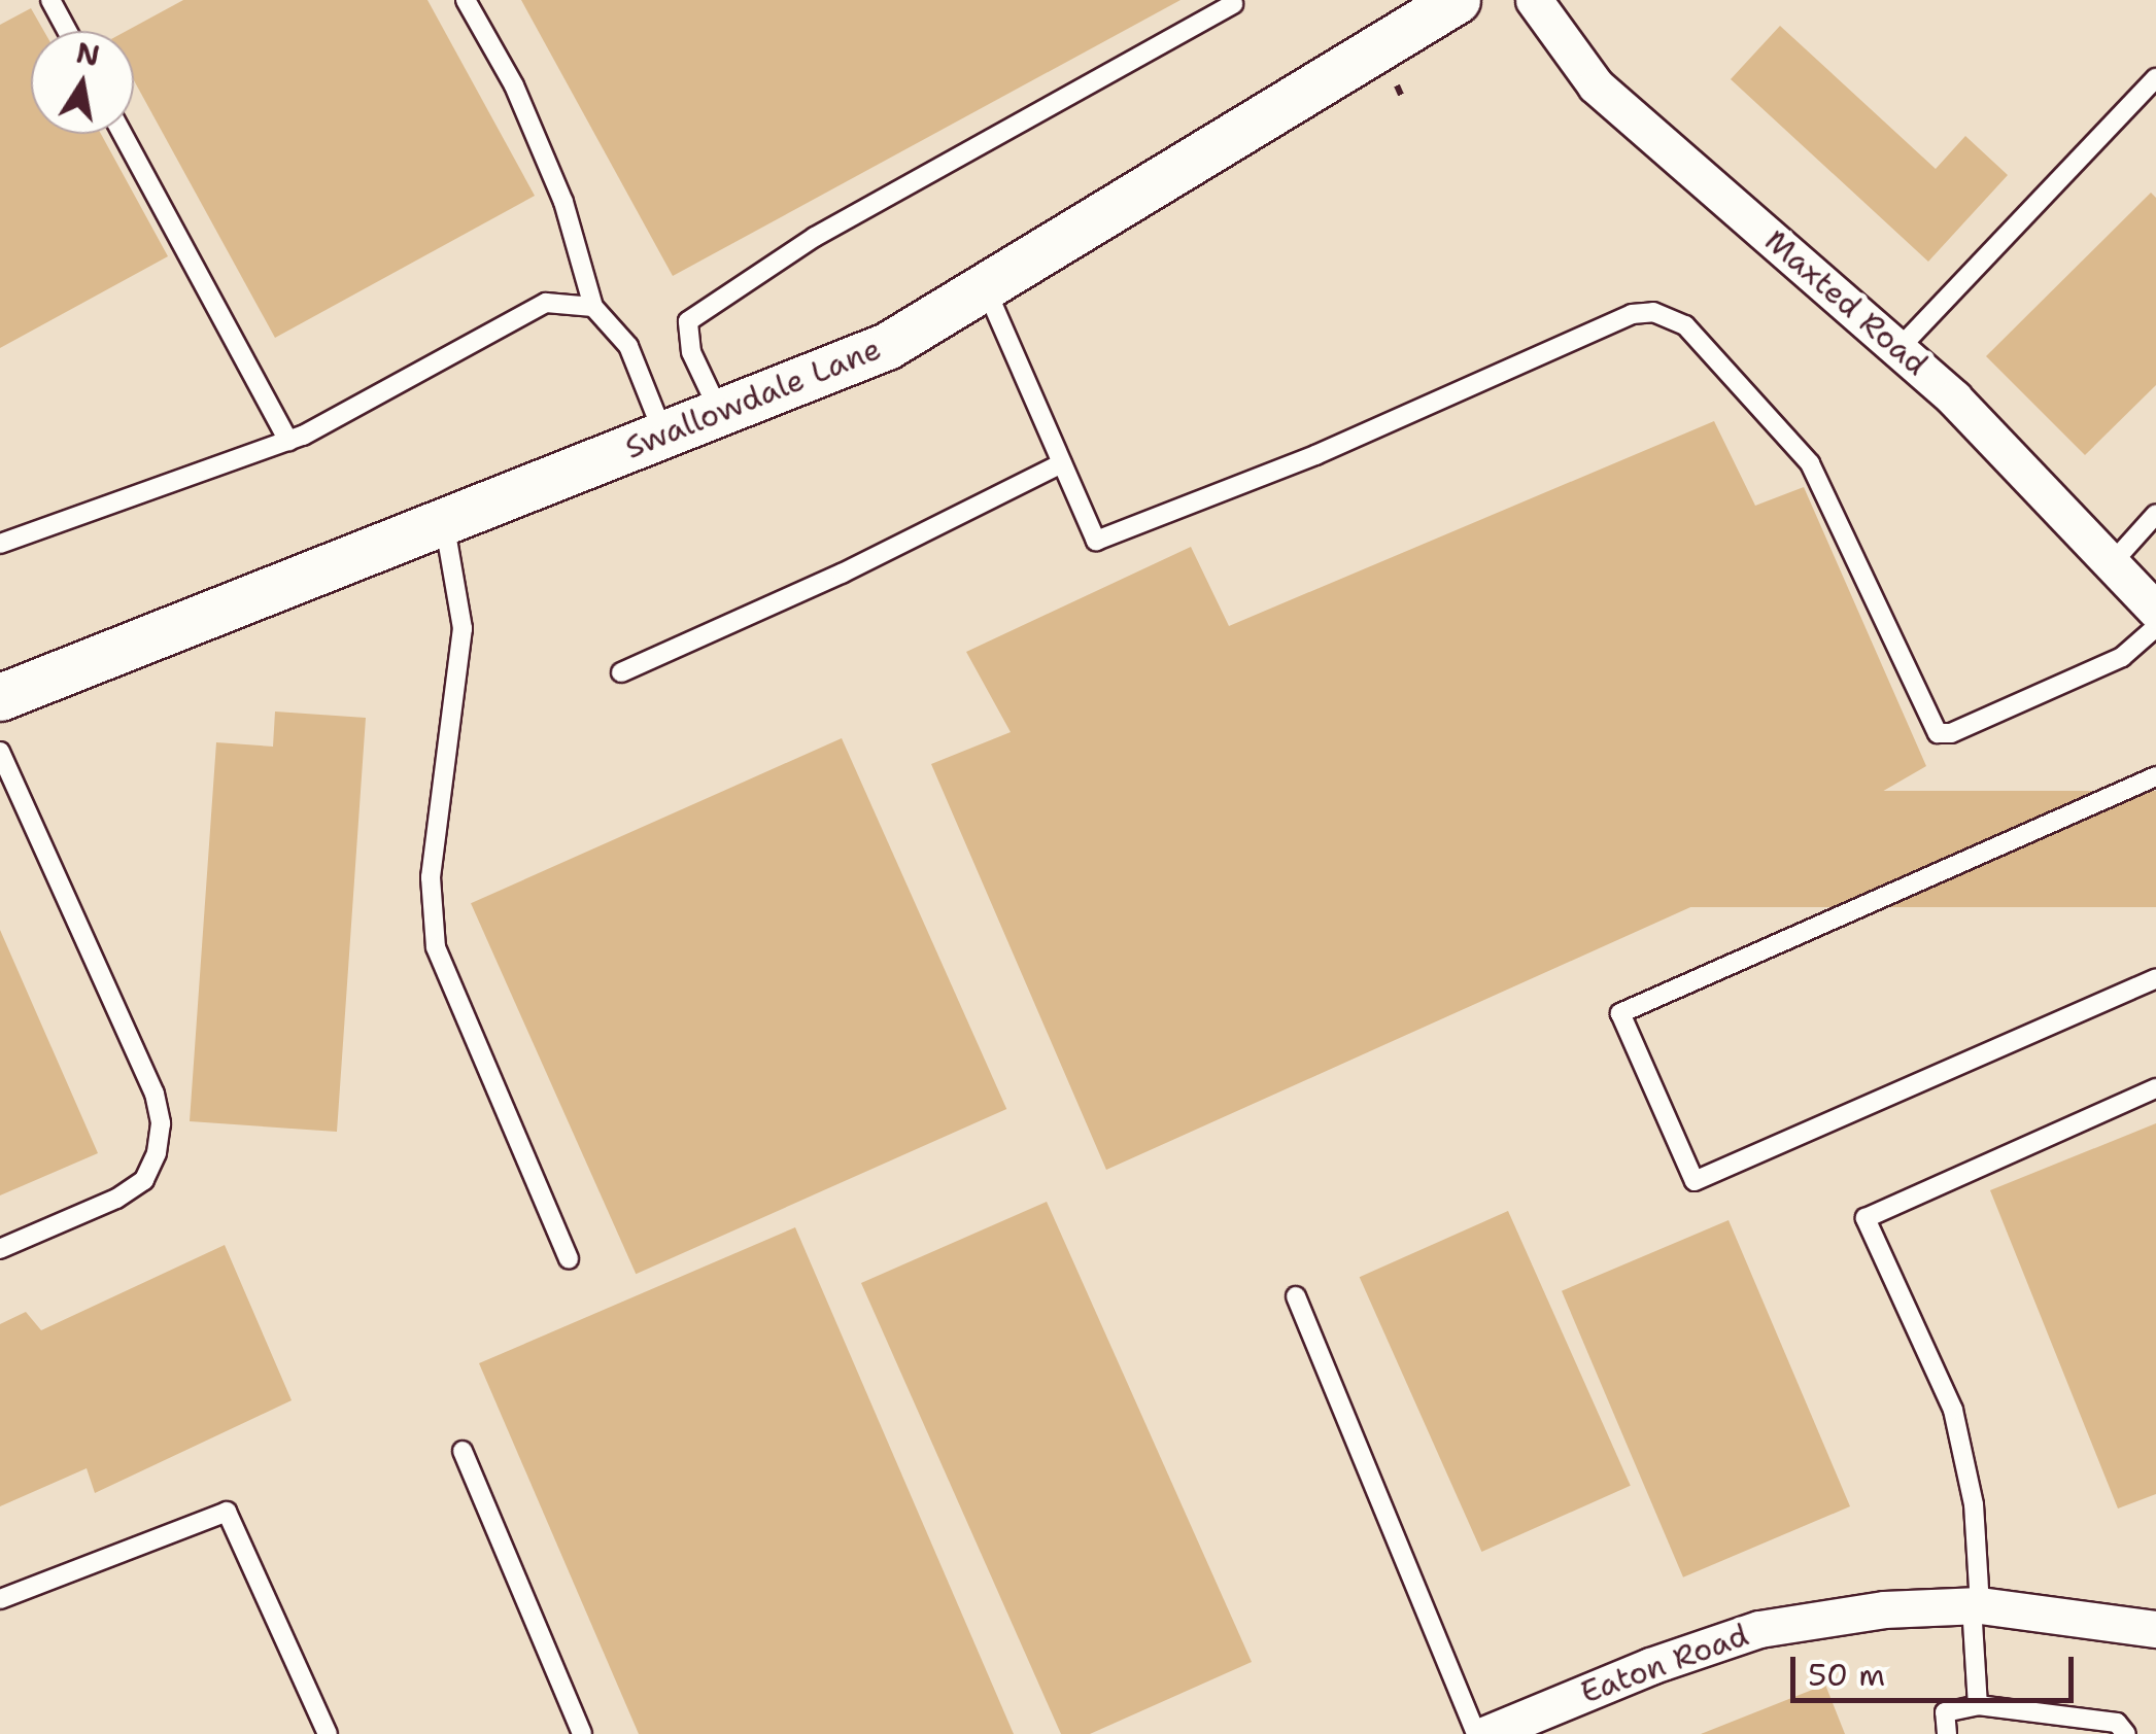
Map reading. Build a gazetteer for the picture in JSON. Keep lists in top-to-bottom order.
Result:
{
  "streets": {
    "street": ["Maxted Road", "Swallowdale Lane", "Eaton Road"]
  },
  "scale_bar": "50 m",
  "north": "top"
}
